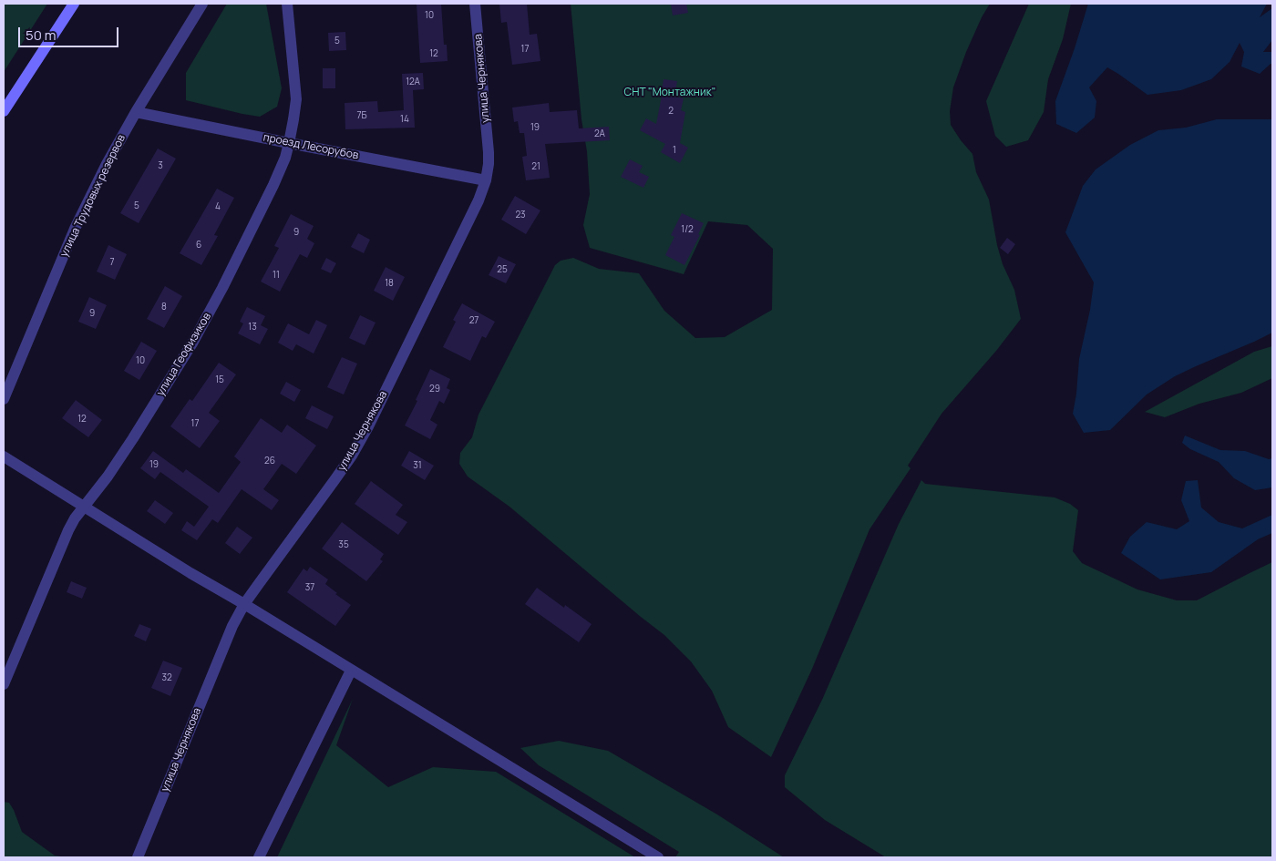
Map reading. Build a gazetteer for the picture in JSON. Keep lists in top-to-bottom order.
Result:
{
  "streets": {
    "street": [
      "улица Чернякова",
      "проезд Лесорубов",
      "улица Трудовых резервов",
      "улица Геофизиков"
    ]
  },
  "crossings": [
    ["улица Чернякова", "проезд Лесорубов"],
    ["проезд Лесорубов", "улица Трудовых резервов"],
    ["проезд Лесорубов", "улица Геофизиков"]
  ],
  "parks": ["СНТ \"Монтажник\""],
  "house_numbers": [
    "10",
    "5",
    "17",
    "12",
    "12А",
    "2",
    "7Б",
    "14",
    "19",
    "2А",
    "1",
    "3",
    "21",
    "5",
    "4",
    "23",
    "1/2",
    "9",
    "6",
    "7",
    "25",
    "11",
    "18",
    "8",
    "9",
    "27",
    "13",
    "10",
    "15",
    "29",
    "12",
    "17",
    "26",
    "19",
    "31",
    "35",
    "37",
    "32"
  ],
  "scale_bar": "50 m"
}
